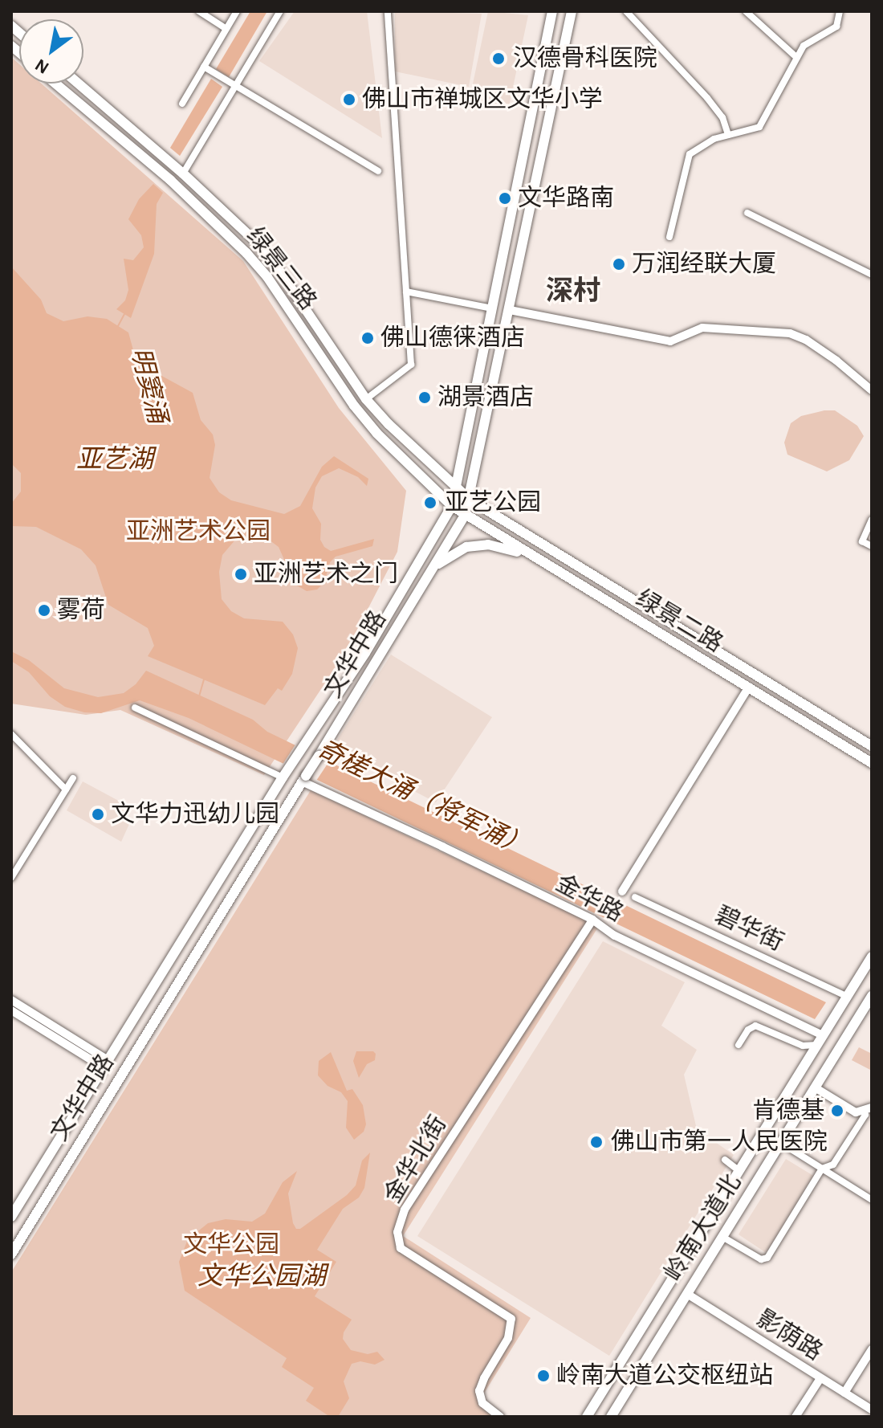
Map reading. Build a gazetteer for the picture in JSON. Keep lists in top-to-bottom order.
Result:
{
  "streets": {
    "main road": [
      "绿景三路",
      "绿景二路",
      "文华中路",
      "岭南大道北"
    ],
    "street": [
      "金华路",
      "碧华街",
      "金华北街",
      "影荫路"
    ]
  },
  "crossings": [
    ["绿景三路", "绿景二路"],
    ["绿景三路", "文华中路"],
    ["绿景二路", "文华中路"],
    ["文华中路", "金华路"],
    ["金华路", "金华北街"],
    ["金华路", "岭南大道北"],
    ["碧华街", "岭南大道北"],
    ["岭南大道北", "影荫路"]
  ],
  "districts": ["深村"],
  "water": [
    "明窦涌",
    "亚艺湖",
    "奇槎大涌（将军涌）",
    "文华公园湖"
  ],
  "parks": ["亚洲艺术公园", "文华公园"],
  "places": [
    "汉德骨科医院",
    "佛山市禅城区文华小学",
    "文华路南",
    "万润经联大厦",
    "佛山德徕酒店",
    "湖景酒店",
    "亚艺公园",
    "亚洲艺术之门",
    "雾荷",
    "文华力迅幼儿园",
    "肯德基",
    "佛山市第一人民医院",
    "岭南大道公交枢纽站"
  ],
  "north": "bottom left"
}
